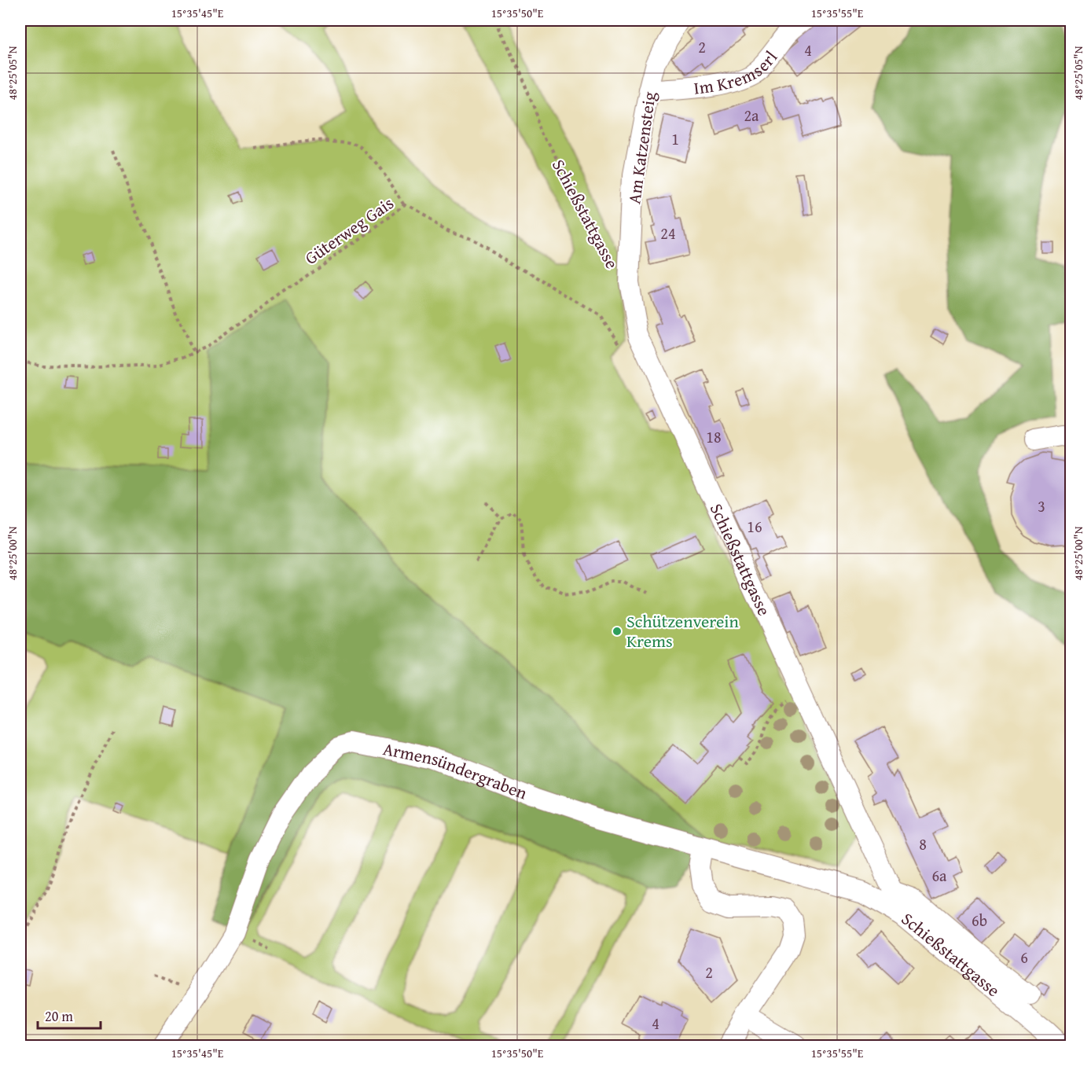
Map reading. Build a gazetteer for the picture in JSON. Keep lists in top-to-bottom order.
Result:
{
  "streets": {
    "street": [
      "Im Kremserl",
      "Am Katzensteig",
      "Schießstattgasse",
      "Armensündergraben"
    ],
    "path": ["Güterweg Gais"]
  },
  "crossings": [
    ["Im Kremserl", "Am Katzensteig"],
    ["Am Katzensteig", "Schießstattgasse"],
    ["Schießstattgasse", "Armensündergraben"]
  ],
  "places": ["Schützenverein Krems"],
  "house_numbers": [
    "2",
    "4",
    "2a",
    "1",
    "24",
    "18",
    "3",
    "16",
    "8",
    "6a",
    "6b",
    "6",
    "2",
    "4"
  ],
  "scale_bar": "20 m",
  "coordinates": [
    "15°35'45\"E",
    "15°35'50\"E",
    "15°35'55\"E",
    "48°25'05\"N",
    "48°25'00\"N"
  ]
}
